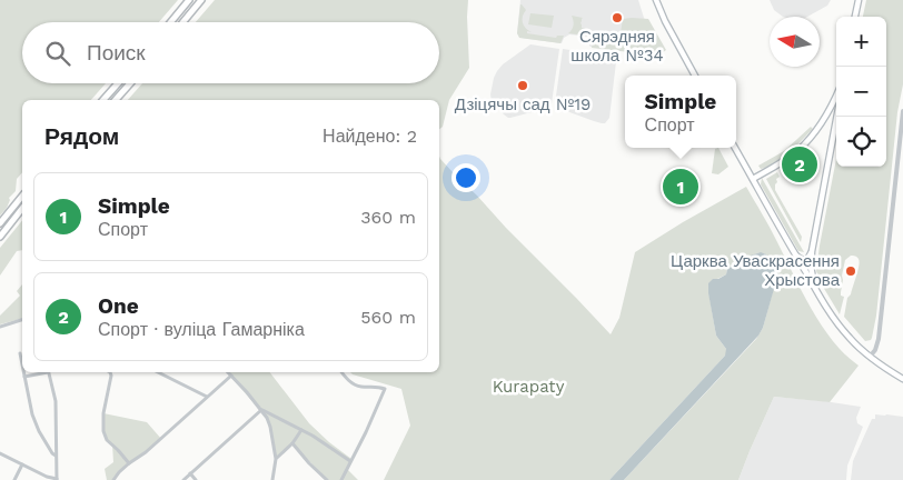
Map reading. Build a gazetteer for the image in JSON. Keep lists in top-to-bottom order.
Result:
{
  "parks": ["Kurapaty"],
  "places": ["Сярэдняя школа №34", "Дзіцячы сад №19", "Царква Уваскрасення Хрыстова"],
  "north": "left",
  "page": {
    "map_buttons": ["+", "−"],
    "search": "Поиск",
    "popup": ["Simple", "Спорт"],
    "heading": ["Рядом", "Найдено: 2"],
    "pins": ["2", "1"],
    "list": [
      {
        "mark": "1",
        "name": "Simple",
        "note": "Спорт",
        "value": "360 m"
      },
      {
        "mark": "2",
        "name": "One",
        "note": "Спорт · вуліца Гамарніка",
        "value": "560 m"
      }
    ]
  }
}
